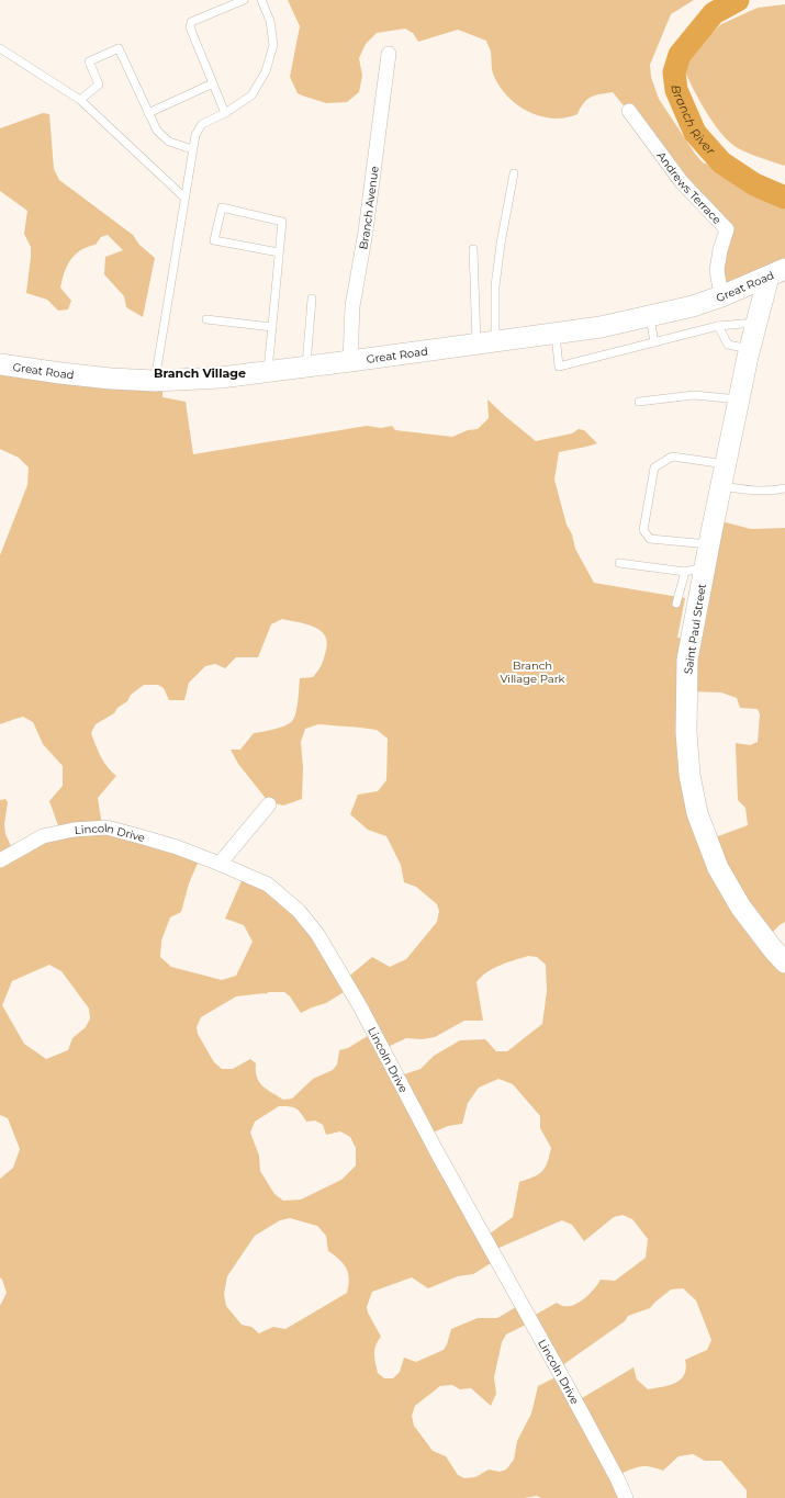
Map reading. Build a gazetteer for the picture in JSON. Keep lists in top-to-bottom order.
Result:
{
  "streets": {
    "main road": ["Great Road", "Saint Paul Street"],
    "street": ["Andrews Terrace", "Branch Avenue", "Lincoln Drive"]
  },
  "crossings": [
    ["Andrews Terrace", "Great Road"],
    ["Branch Avenue", "Great Road"],
    ["Great Road", "Saint Paul Street"]
  ],
  "districts": ["Branch Village"],
  "water": ["Branch River"],
  "parks": ["Branch Village Park"]
}
